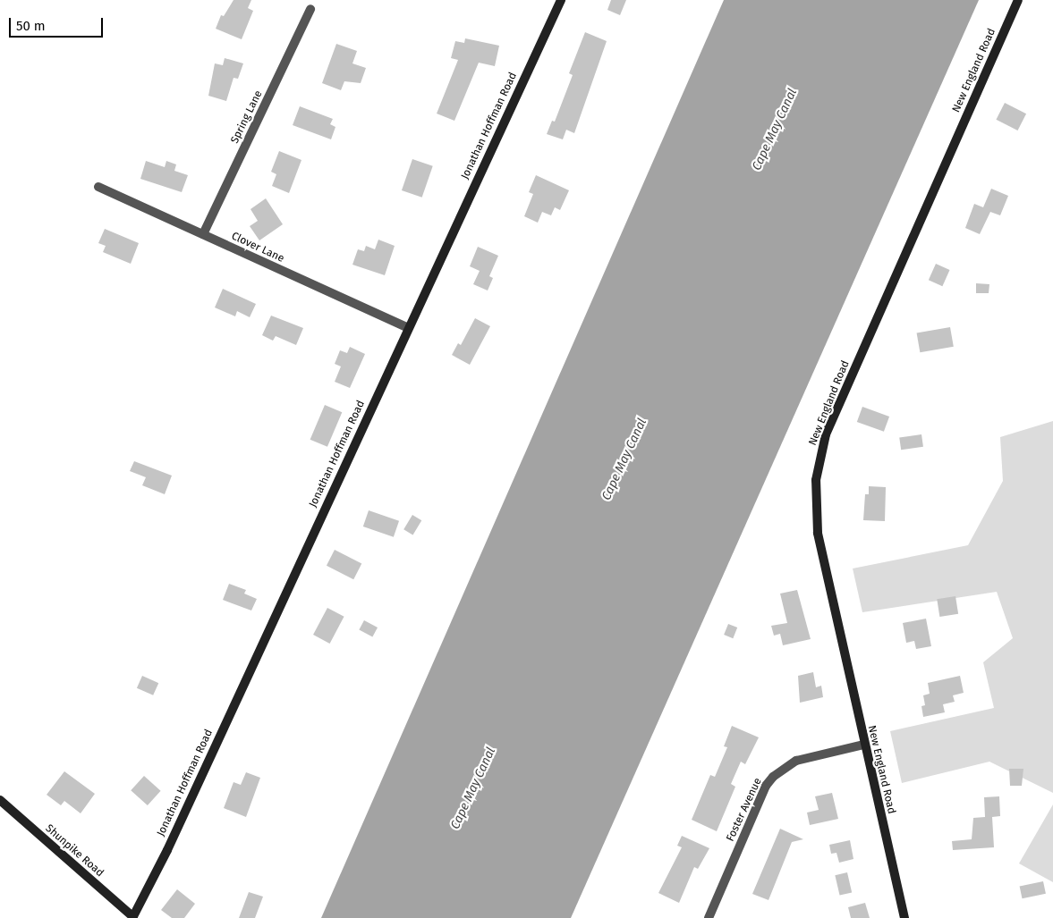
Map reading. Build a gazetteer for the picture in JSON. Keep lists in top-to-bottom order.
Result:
{
  "streets": {
    "street": [
      "New England Road",
      "Spring Lane",
      "Jonathan Hoffman Road",
      "Clover Lane",
      "Foster Avenue",
      "Shunpike Road"
    ]
  },
  "crossings": [
    ["New England Road", "Foster Avenue"],
    ["Spring Lane", "Clover Lane"],
    ["Jonathan Hoffman Road", "Clover Lane"],
    ["Jonathan Hoffman Road", "Shunpike Road"]
  ],
  "water": ["Cape May Canal"],
  "scale_bar": "50 m"
}
